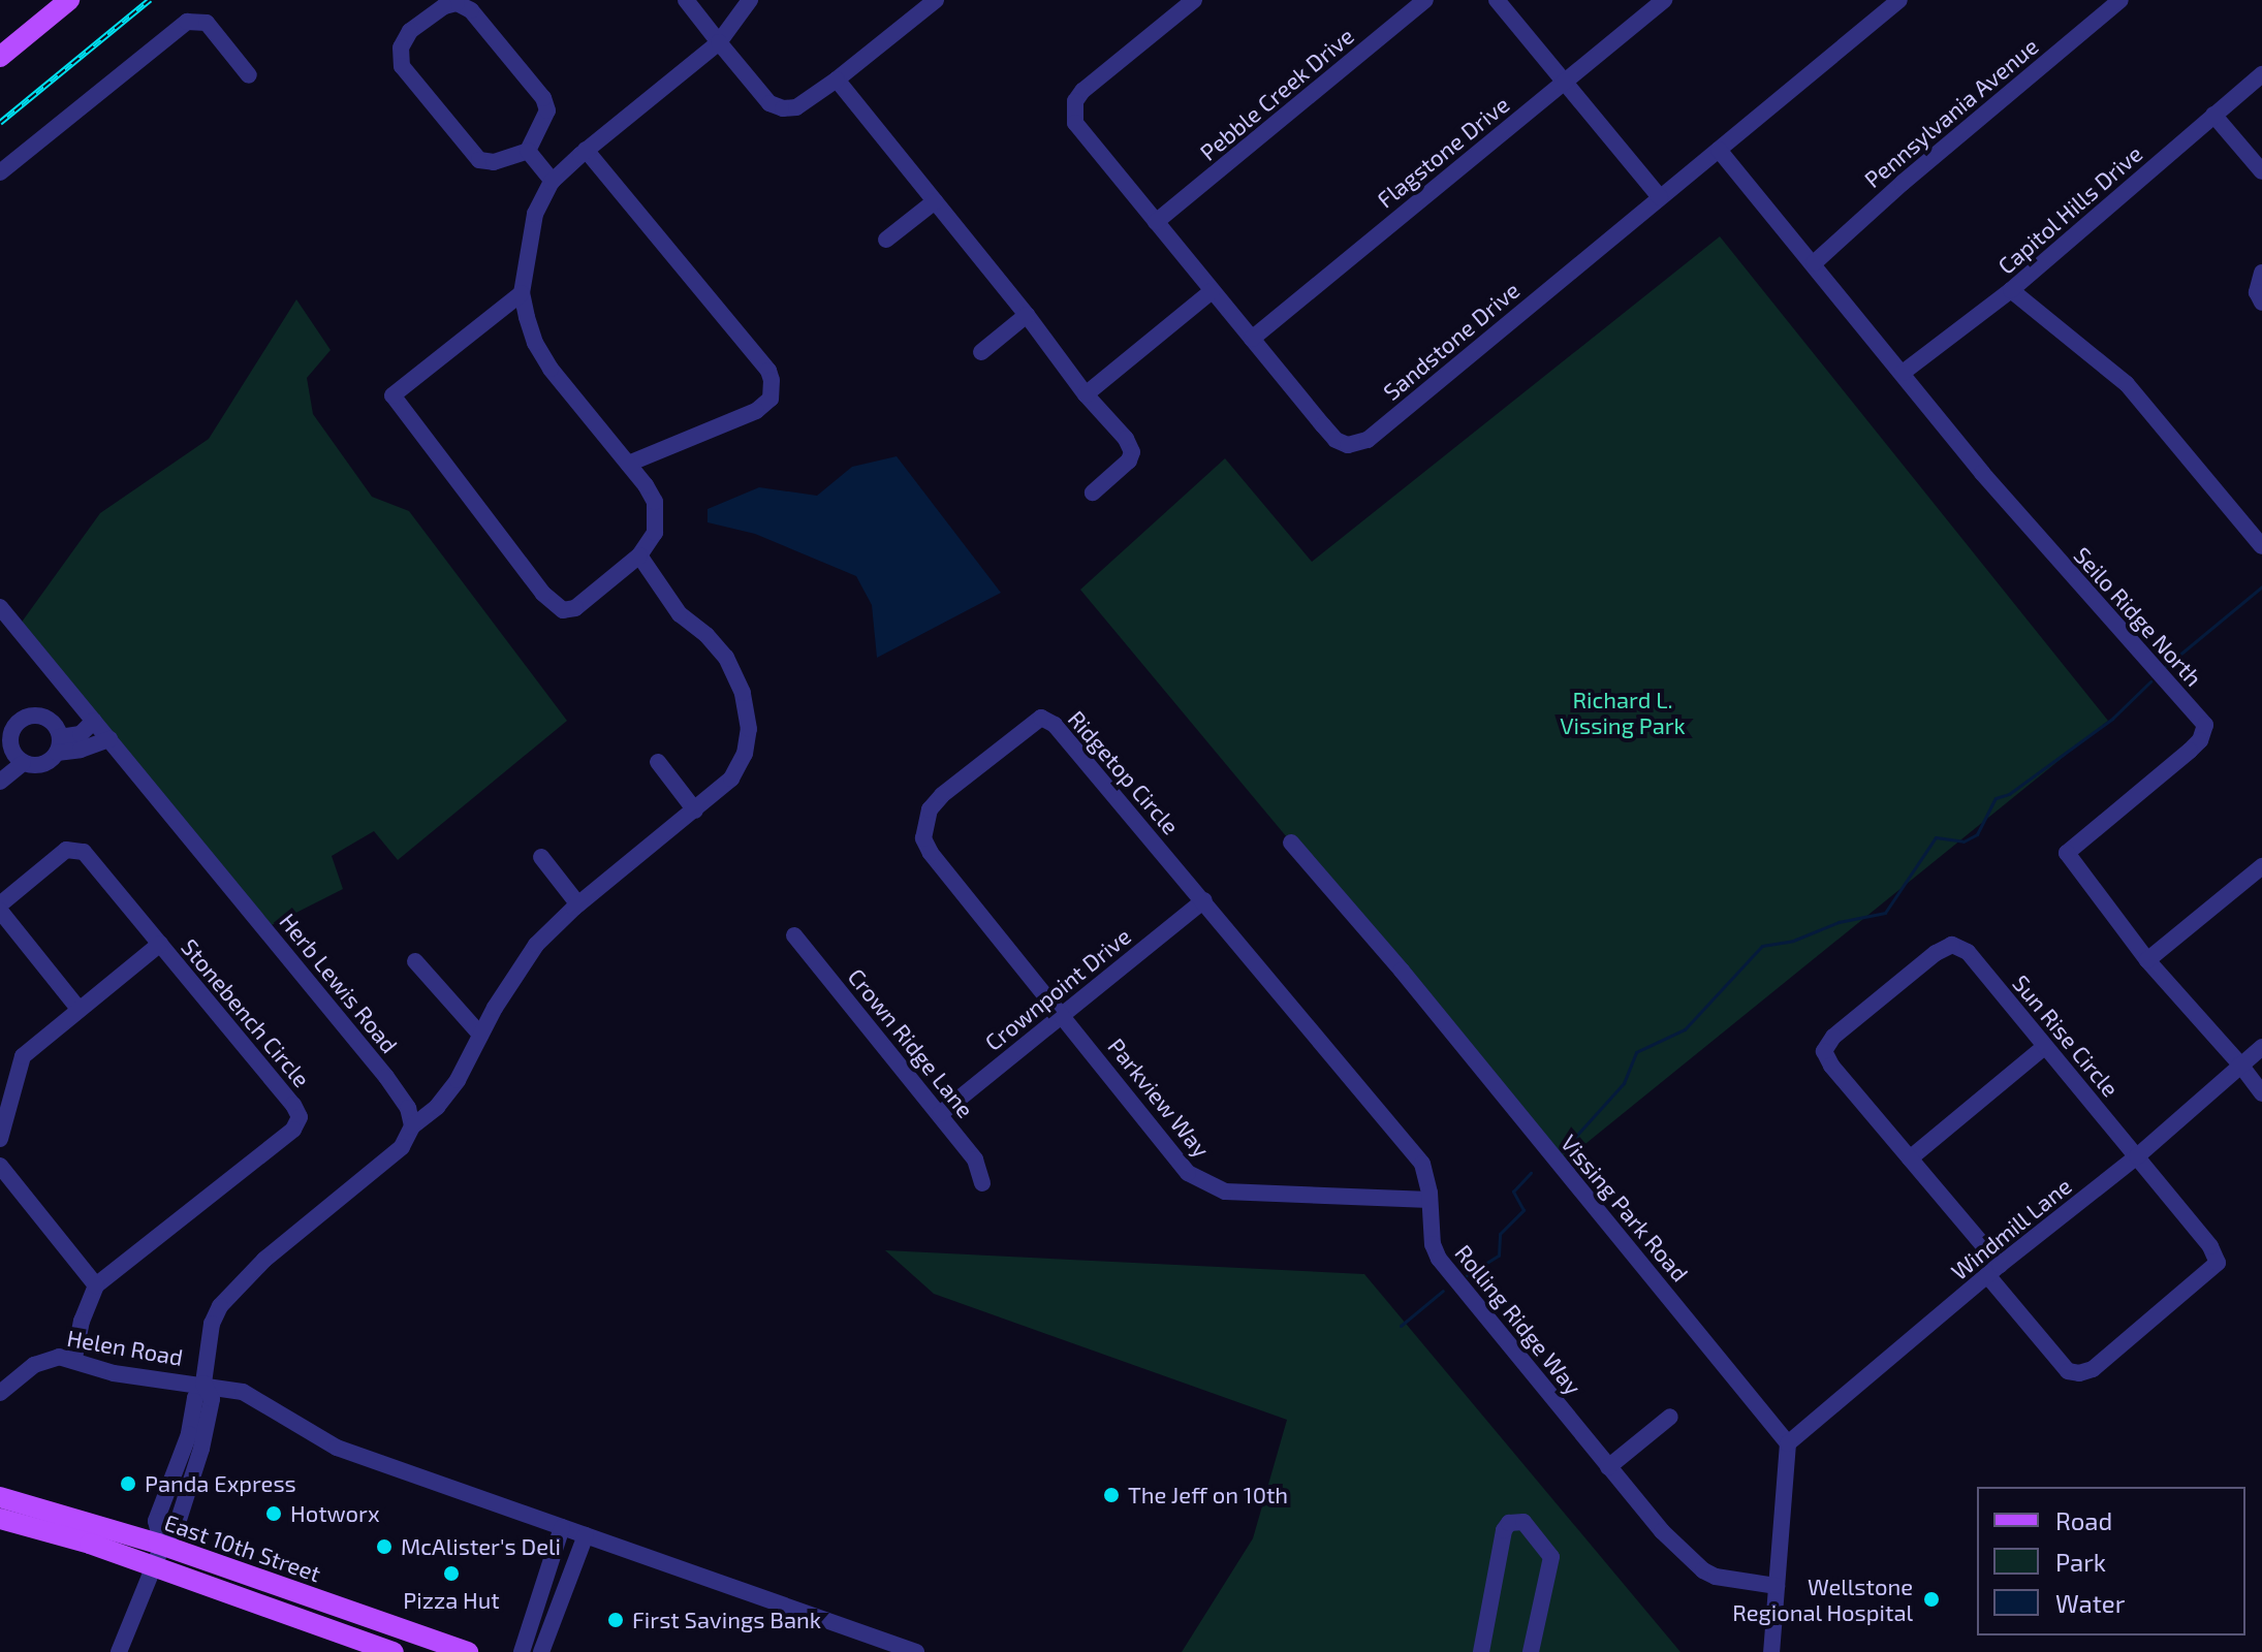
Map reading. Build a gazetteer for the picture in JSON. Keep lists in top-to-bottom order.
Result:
{
  "streets": {
    "main road": ["East 10th Street"],
    "street": [
      "Pebble Creek Drive",
      "Pennsylvania Avenue",
      "Flagstone Drive",
      "Capitol Hills Drive",
      "Sandstone Drive",
      "Seilo Ridge North",
      "Ridgetop Circle",
      "Herb Lewis Road",
      "Crownpoint Drive",
      "Stonebench Circle",
      "Sun Rise Circle",
      "Crown Ridge Lane",
      "Parkview Way",
      "Vissing Park Road",
      "Windmill Lane",
      "Rolling Ridge Way",
      "Helen Road"
    ]
  },
  "crossings": [
    ["Pebble Creek Drive", "Sandstone Drive"],
    ["Pennsylvania Avenue", "Seilo Ridge North"],
    ["Flagstone Drive", "Sandstone Drive"],
    ["Capitol Hills Drive", "Seilo Ridge North"],
    ["Sandstone Drive", "Seilo Ridge North"],
    ["Seilo Ridge North", "Windmill Lane"],
    ["Ridgetop Circle", "Crownpoint Drive"],
    ["Ridgetop Circle", "Parkview Way"],
    ["Ridgetop Circle", "Rolling Ridge Way"],
    ["Crownpoint Drive", "Crown Ridge Lane"],
    ["Crownpoint Drive", "Parkview Way"],
    ["Crownpoint Drive", "Rolling Ridge Way"],
    ["Sun Rise Circle", "Windmill Lane"],
    ["Parkview Way", "Rolling Ridge Way"],
    ["Vissing Park Road", "Windmill Lane"]
  ],
  "parks": ["Richard L. Vissing Park"],
  "places": [
    "Panda Express",
    "The Jeff on 10th",
    "Hotworx",
    "McAlister's Deli",
    "Pizza Hut",
    "Wellstone Regional Hospital",
    "First Savings Bank"
  ],
  "legend": ["Road", "Park", "Water"]
}
